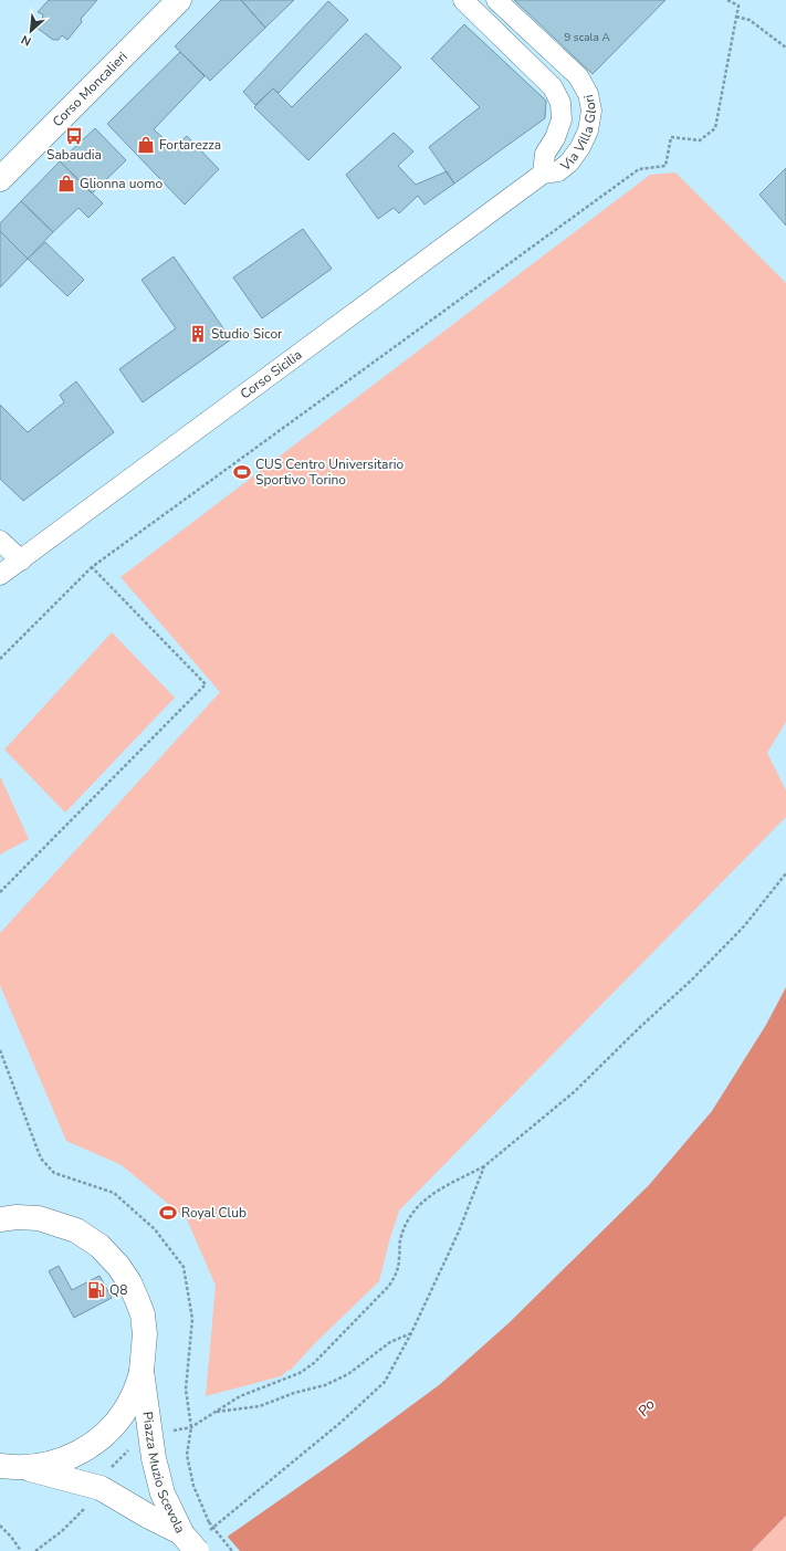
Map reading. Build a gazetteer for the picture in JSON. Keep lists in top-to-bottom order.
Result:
{
  "streets": {
    "main road": ["Corso Moncalieri", "Piazza Muzio Scevola"],
    "street": ["Via Villa Glori", "Corso Sicilia"]
  },
  "crossings": [
    ["Via Villa Glori", "Corso Sicilia"]
  ],
  "water": ["Po"],
  "places": {
    "bus stop": ["Sabaudia"],
    "shop": ["Fortarezza", "Glionna uomo"],
    "building": ["Studio Sicor"],
    "sports": ["CUS Centro Universitario Sportivo Torino", "Royal Club"],
    "fuel station": ["Q8"]
  },
  "house_numbers": ["9 scala A"],
  "north": "bottom left"
}
